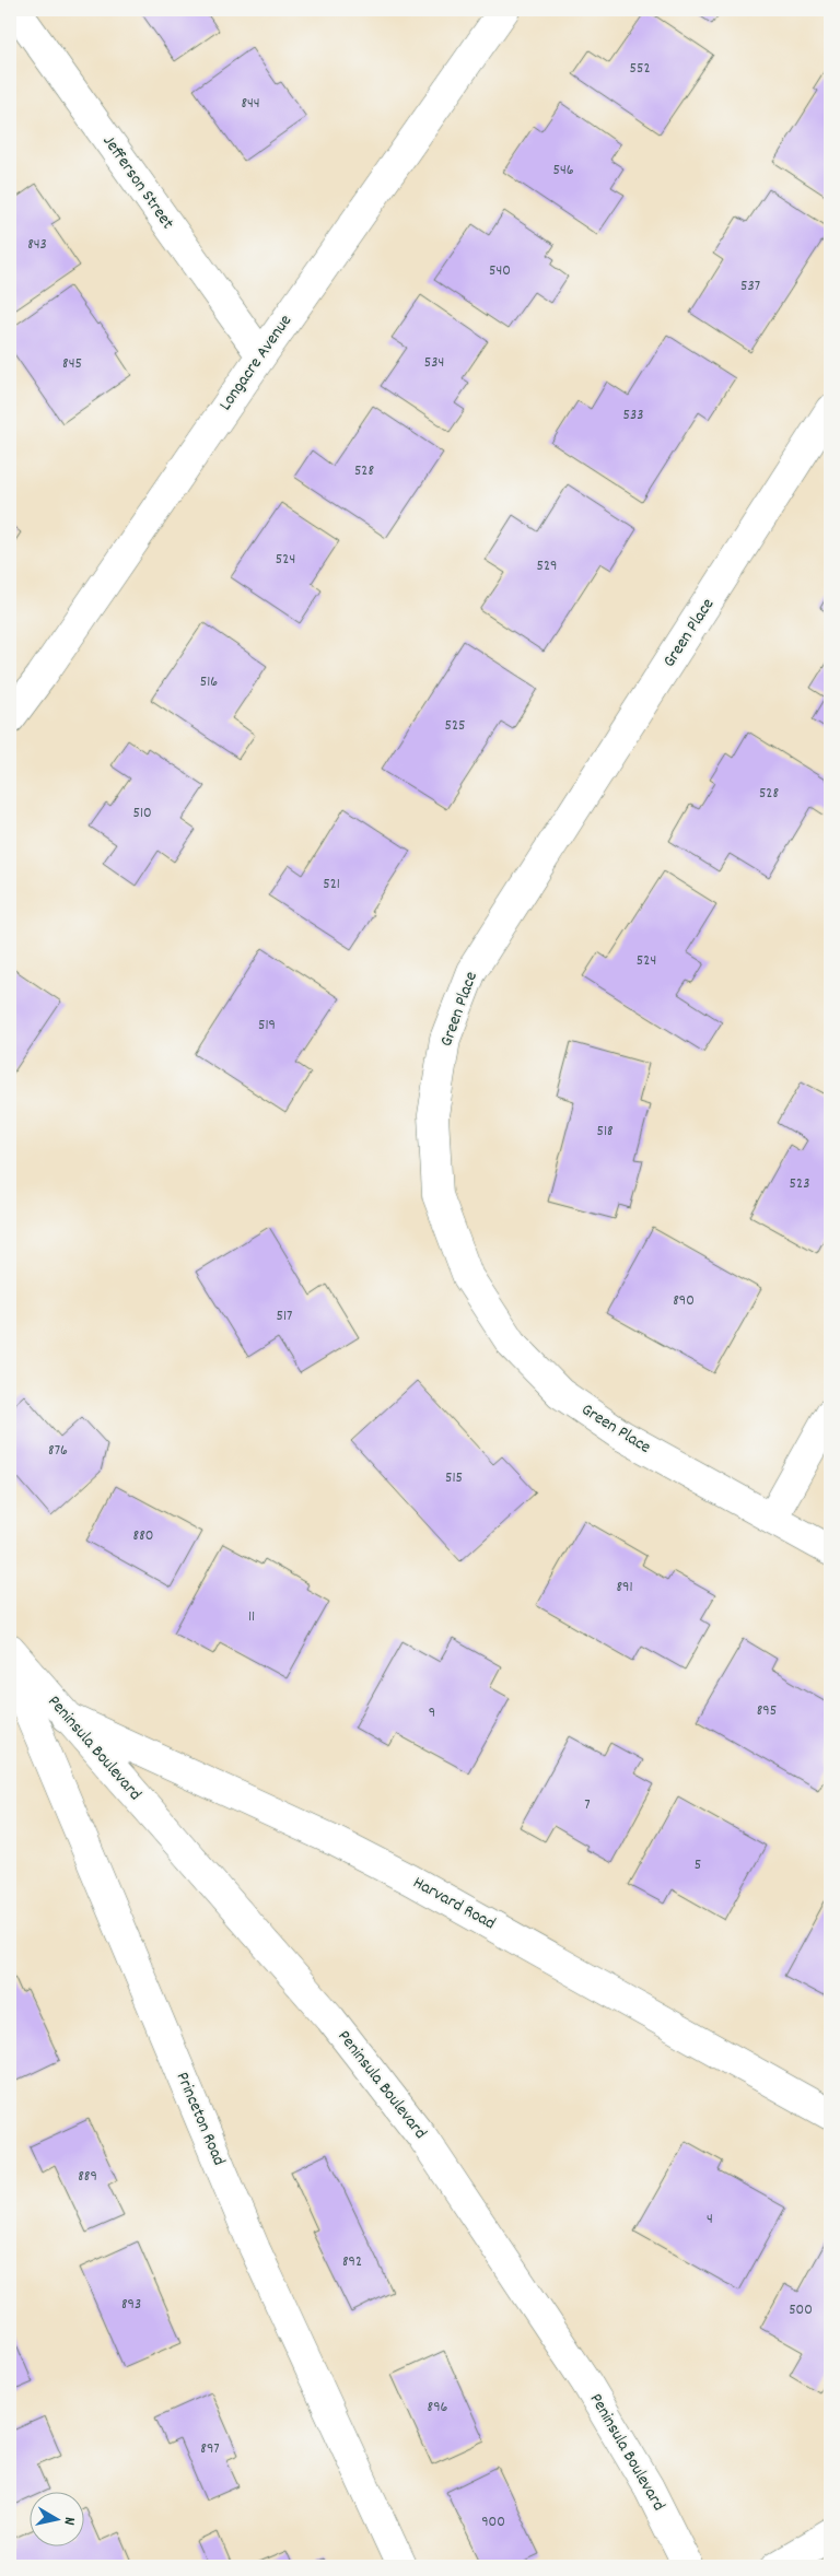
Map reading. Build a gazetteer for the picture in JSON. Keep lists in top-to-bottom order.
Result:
{
  "streets": {
    "street": [
      "Jefferson Street",
      "Longacre Avenue",
      "Green Place",
      "Peninsula Boulevard",
      "Harvard Road",
      "Princeton Road"
    ]
  },
  "crossings": [
    ["Jefferson Street", "Longacre Avenue"],
    ["Peninsula Boulevard", "Harvard Road"]
  ],
  "house_numbers": [
    "552",
    "844",
    "546",
    "843",
    "540",
    "537",
    "534",
    "845",
    "533",
    "528",
    "524",
    "529",
    "516",
    "525",
    "528",
    "510",
    "521",
    "524",
    "519",
    "518",
    "523",
    "890",
    "517",
    "876",
    "515",
    "880",
    "891",
    "11",
    "895",
    "9",
    "7",
    "5",
    "889",
    "4",
    "892",
    "893",
    "500",
    "896",
    "897",
    "900"
  ],
  "north": "right"
}
